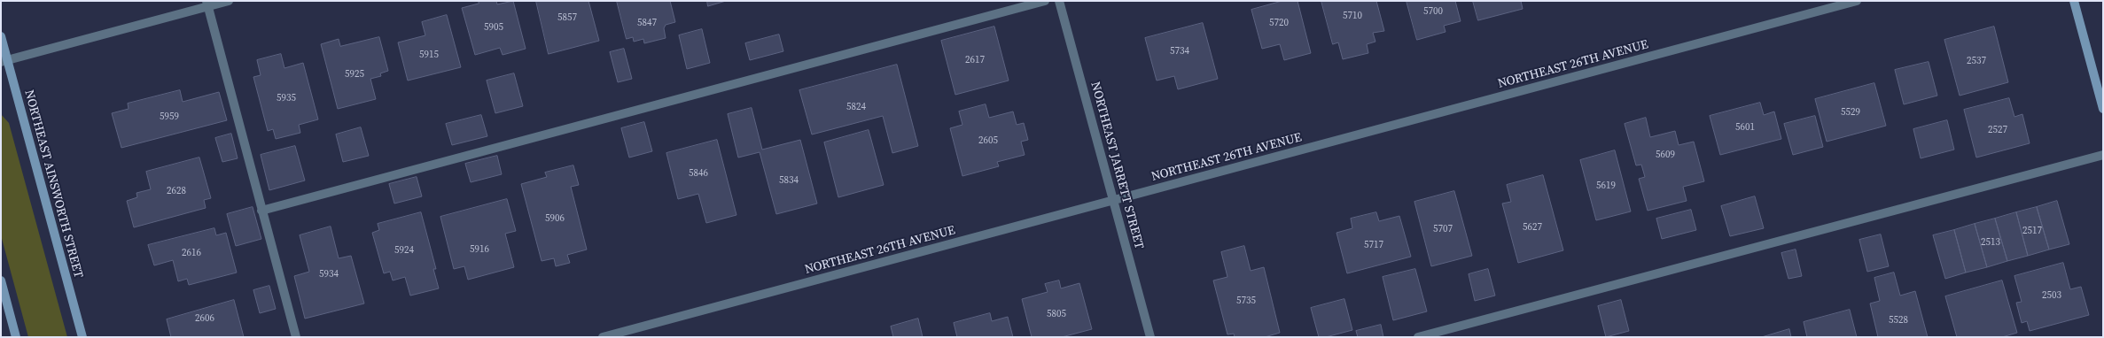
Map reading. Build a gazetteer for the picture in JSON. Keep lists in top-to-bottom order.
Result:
{
  "streets": {
    "street": ["NORTHEAST 26TH AVENUE", "NORTHEAST JARRETT STREET", "NORTHEAST AINSWORTH STREET"]
  },
  "crossings": [
    ["NORTHEAST 26TH AVENUE", "NORTHEAST JARRETT STREET"]
  ],
  "house_numbers": [
    "5700",
    "5710",
    "5857",
    "5847",
    "5720",
    "5905",
    "5734",
    "5915",
    "2617",
    "2537",
    "5925",
    "5935",
    "5824",
    "5529",
    "5959",
    "5601",
    "2527",
    "2605",
    "5609",
    "5846",
    "5834",
    "5619",
    "2628",
    "5906",
    "5627",
    "5707",
    "2517",
    "2513",
    "5717",
    "5916",
    "5924",
    "2616",
    "5934",
    "2503",
    "5735",
    "5805",
    "2606",
    "5528"
  ]
}
